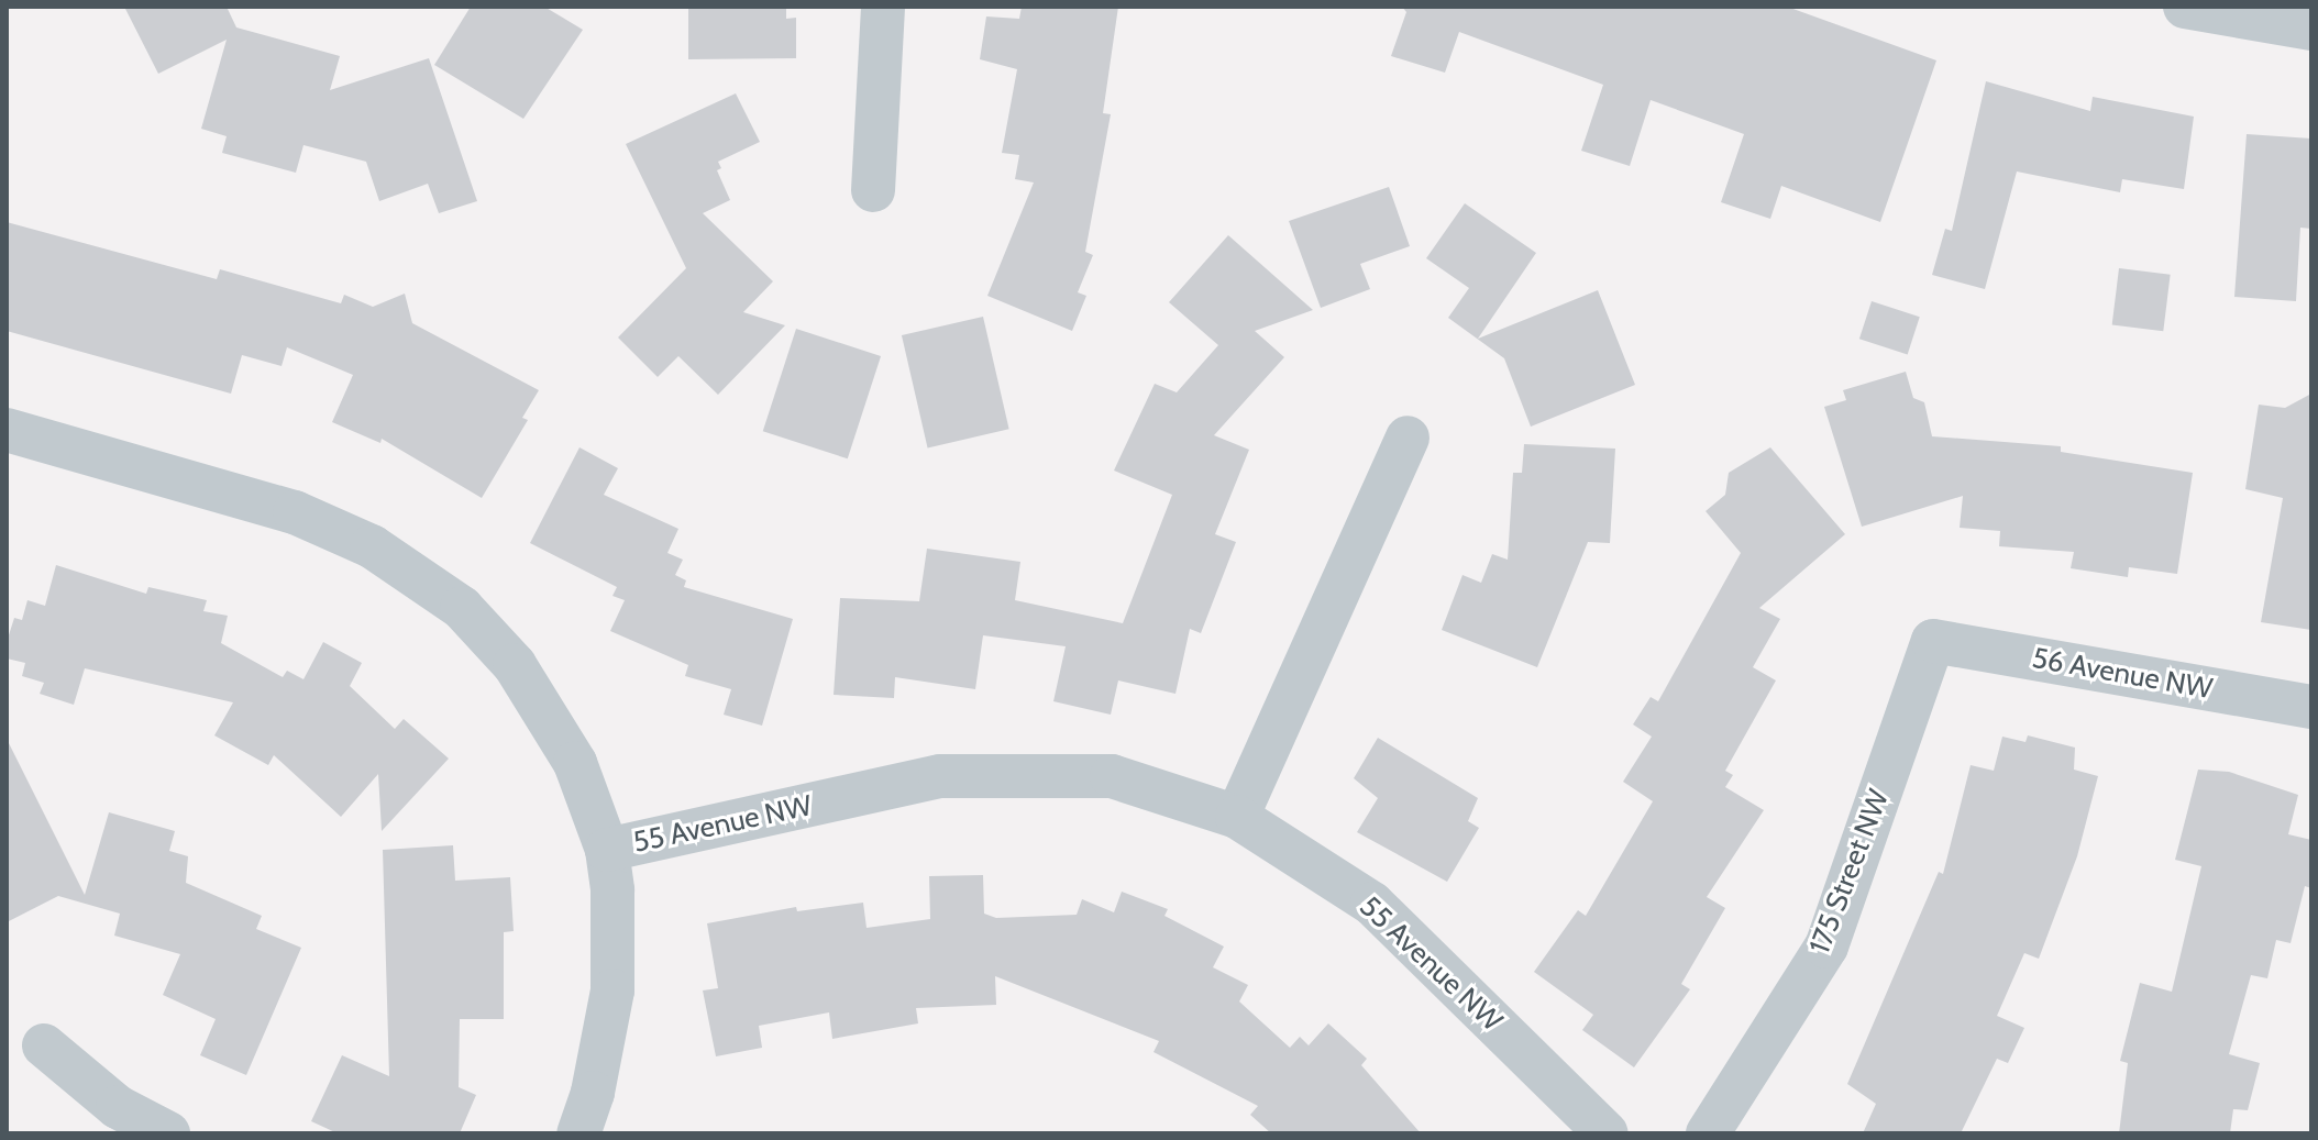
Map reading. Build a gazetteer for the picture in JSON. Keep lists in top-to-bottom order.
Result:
{
  "streets": {
    "street": ["56 Avenue NW", "55 Avenue NW", "175 Street NW"]
  },
  "crossings": [
    ["56 Avenue NW", "175 Street NW"]
  ]
}
